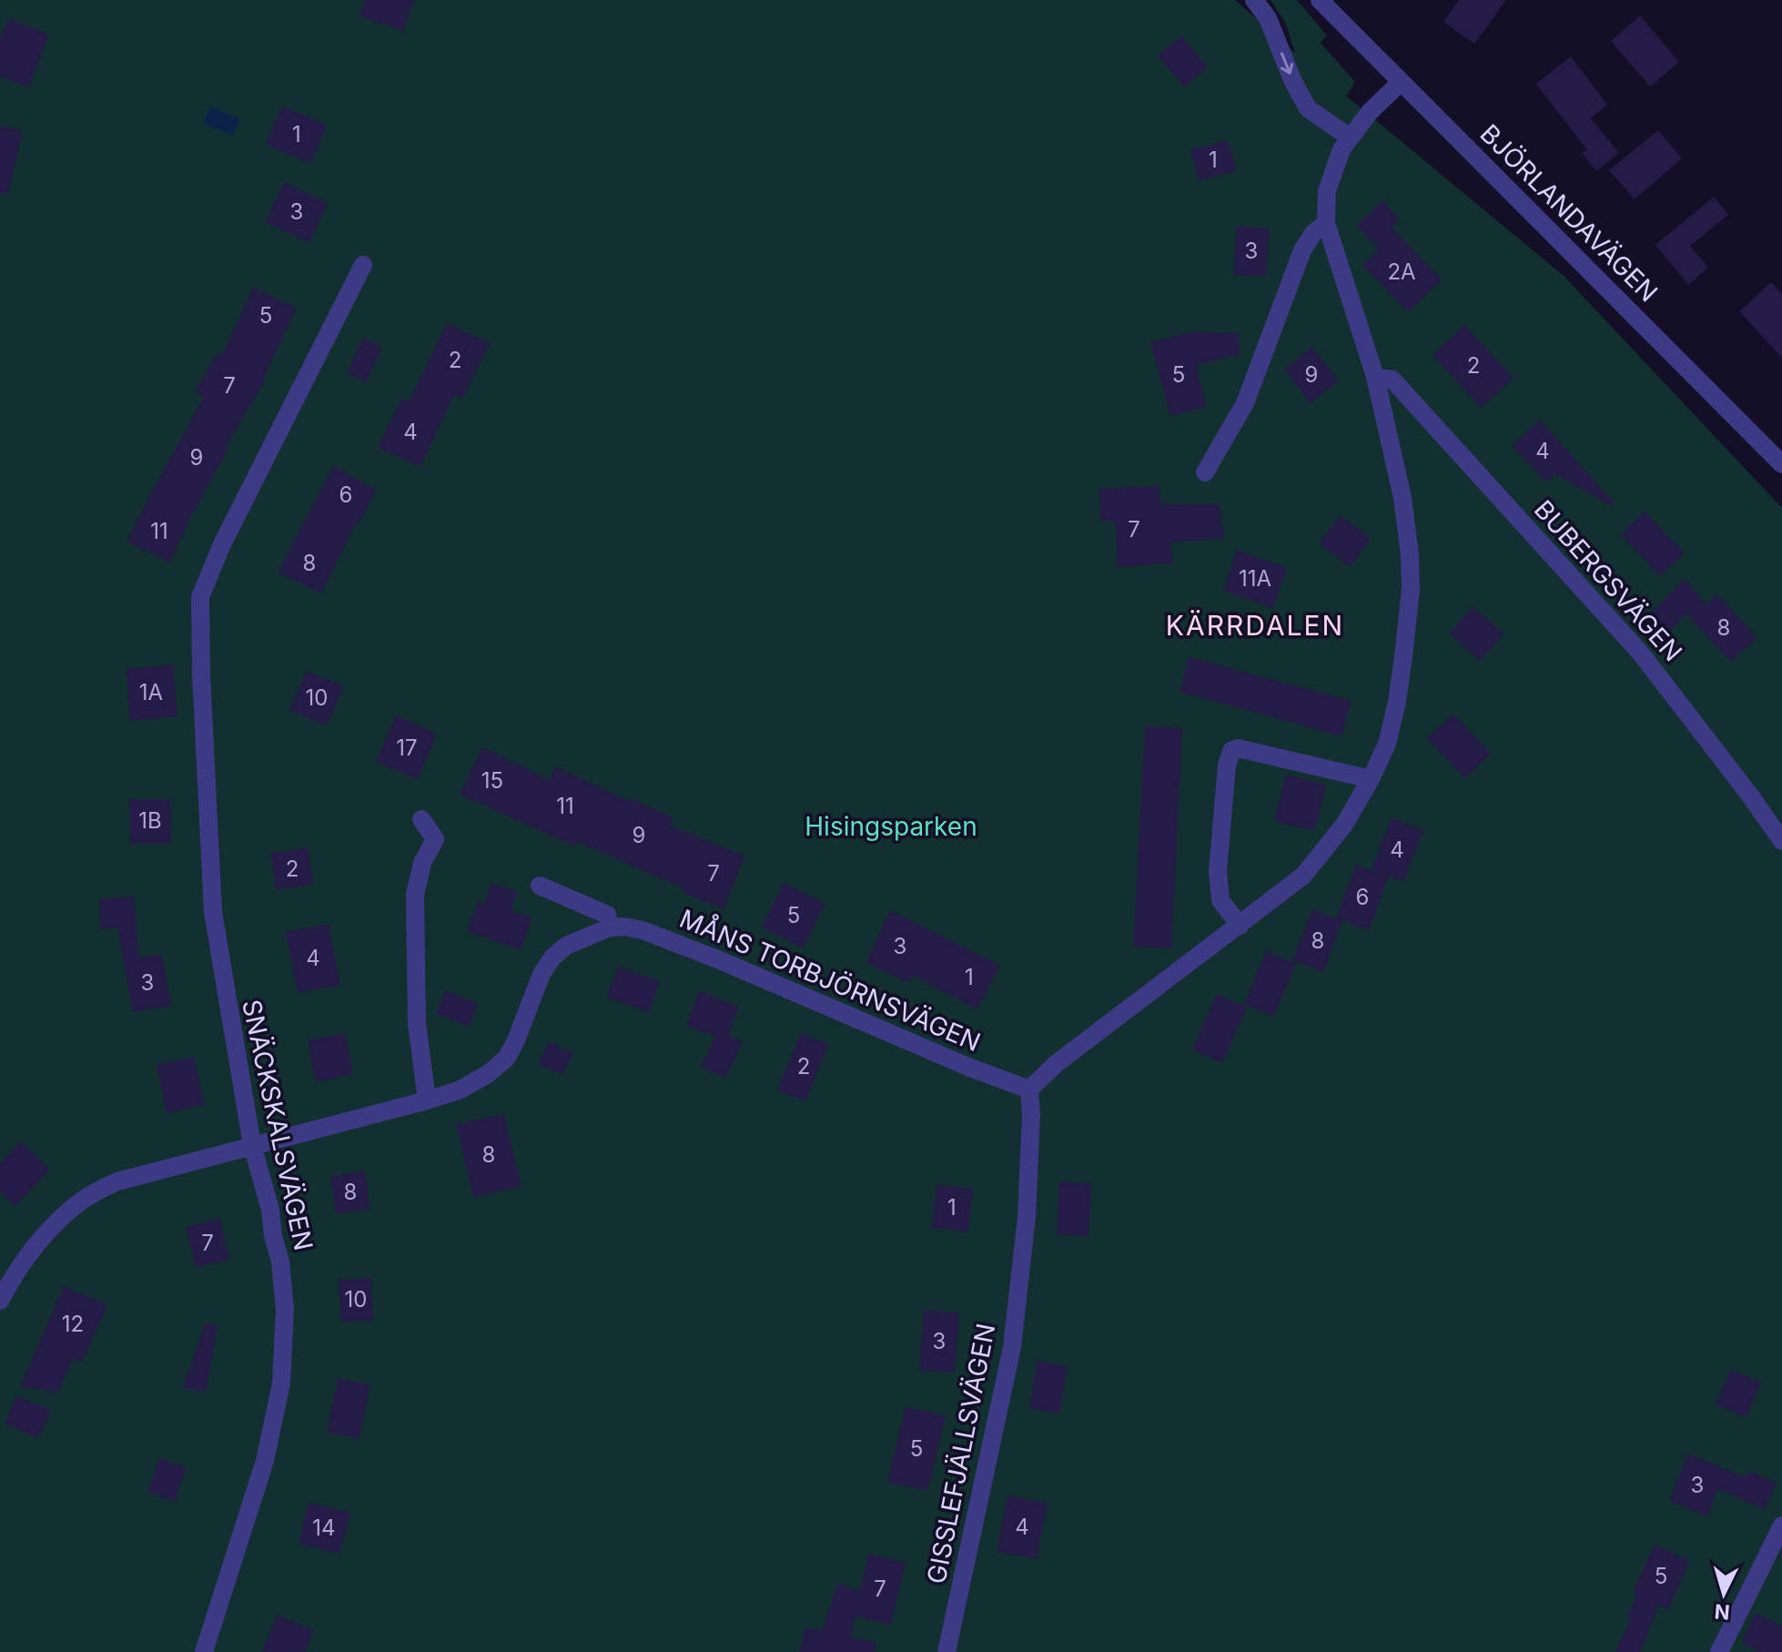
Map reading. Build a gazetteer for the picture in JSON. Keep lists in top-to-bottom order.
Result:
{
  "streets": {
    "street": [
      "BJÖRLANDAVÄGEN",
      "BUBERGSVÄGEN",
      "MÅNS TORBJÖRNSVÄGEN",
      "SNÄCKSKALSVÄGEN",
      "GISSLEFJÄLLSVÄGEN"
    ]
  },
  "crossings": [
    ["MÅNS TORBJÖRNSVÄGEN", "SNÄCKSKALSVÄGEN"],
    ["MÅNS TORBJÖRNSVÄGEN", "GISSLEFJÄLLSVÄGEN"]
  ],
  "districts": ["KÄRRDALEN"],
  "parks": ["Hisingsparken"],
  "house_numbers": [
    "1",
    "1",
    "3",
    "3",
    "2A",
    "5",
    "2",
    "2",
    "5",
    "9",
    "7",
    "4",
    "4",
    "9",
    "6",
    "7",
    "11",
    "8",
    "11A",
    "8",
    "1A",
    "10",
    "17",
    "15",
    "11",
    "1B",
    "9",
    "4",
    "2",
    "7",
    "6",
    "5",
    "8",
    "3",
    "4",
    "1",
    "3",
    "2",
    "8",
    "8",
    "1",
    "7",
    "10",
    "12",
    "3",
    "5",
    "3",
    "4",
    "14",
    "5",
    "7"
  ],
  "north": "bottom"
}
